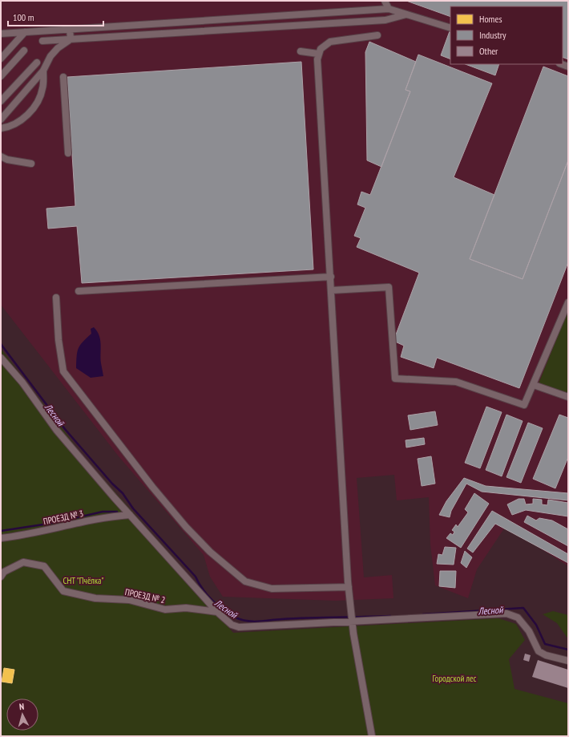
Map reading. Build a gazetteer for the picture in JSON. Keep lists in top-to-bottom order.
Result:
{
  "streets": {
    "street": ["ПРОЕЗД № 3", "ПРОЕЗД № 2"]
  },
  "water": ["Лесной"],
  "parks": ["СНТ \"Пчёлка\"", "Городской лес"],
  "legend": ["Homes", "Industry", "Other"],
  "scale_bar": "100 m",
  "north": "top"
}
